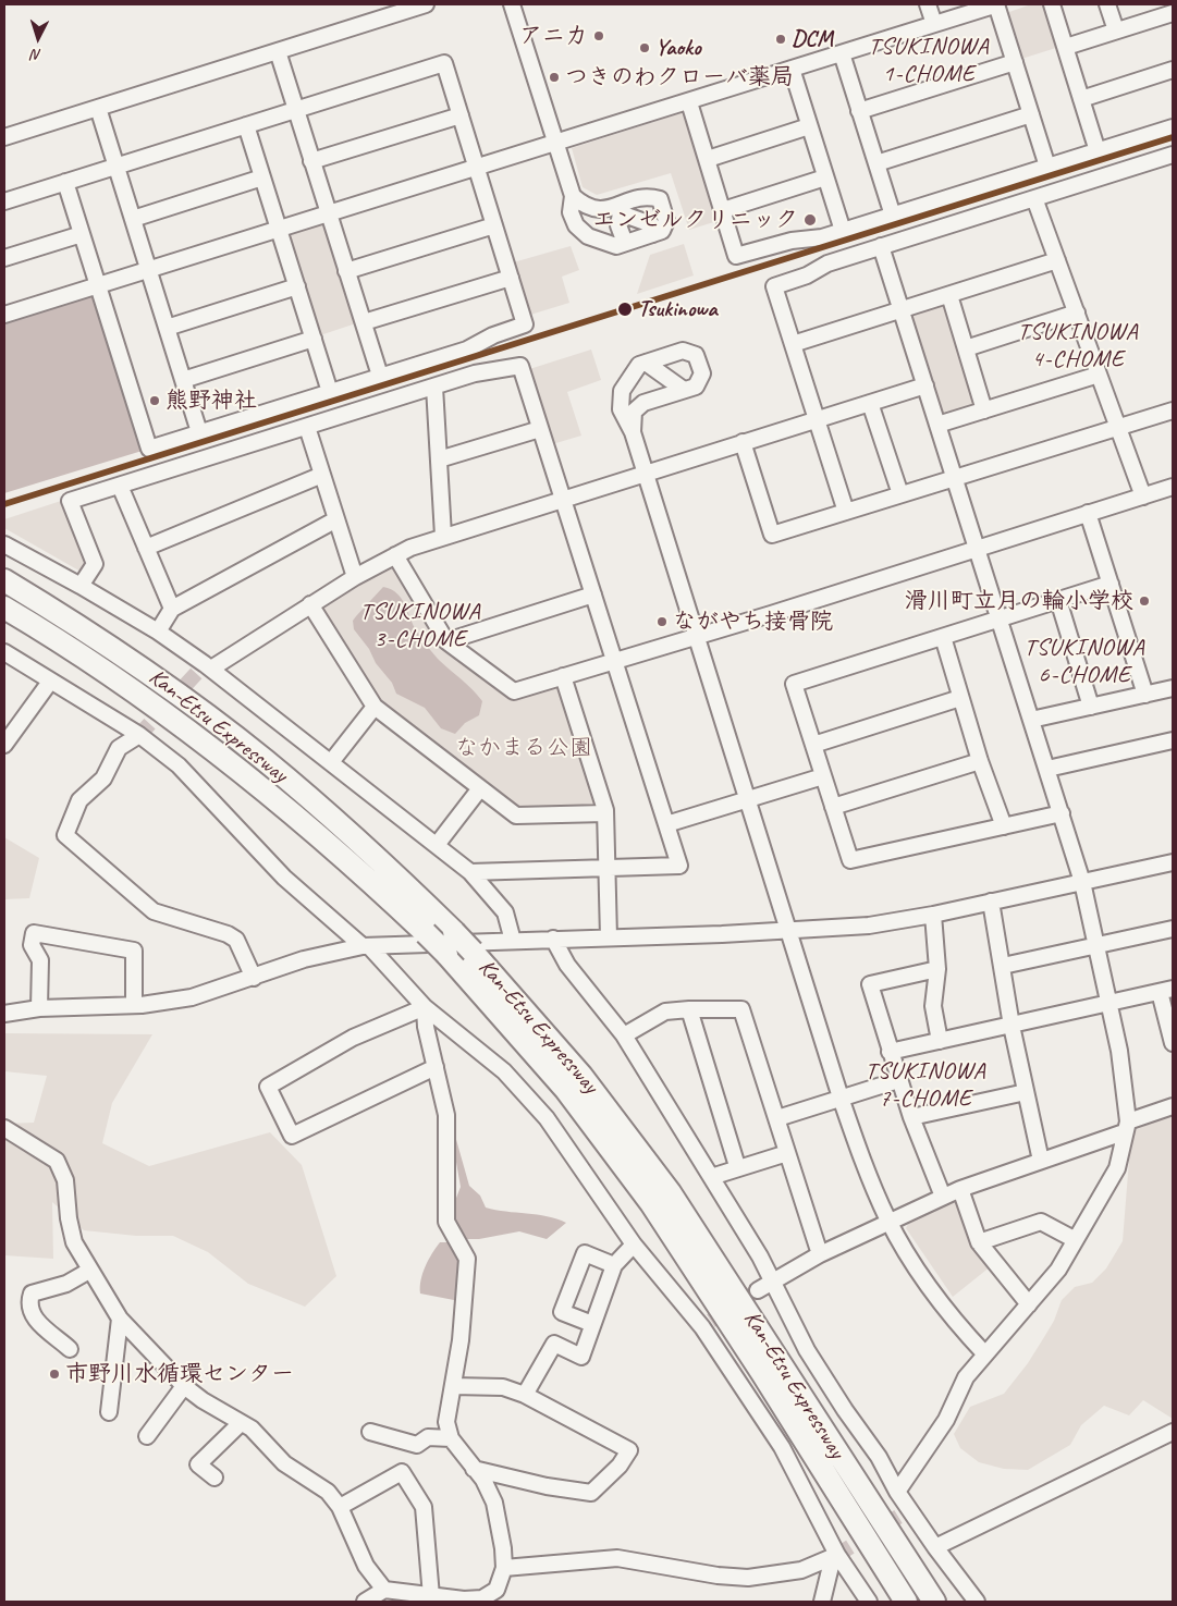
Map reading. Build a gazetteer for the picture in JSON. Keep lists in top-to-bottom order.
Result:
{
  "streets": {
    "highway": ["Kan-Etsu Expressway"]
  },
  "districts": [
    "TSUKINOWA 1-CHOME",
    "TSUKINOWA 4-CHOME",
    "TSUKINOWA 3-CHOME",
    "TSUKINOWA 6-CHOME",
    "TSUKINOWA 7-CHOME"
  ],
  "parks": ["なかまる公園"],
  "places": [
    "アニカ",
    "DCM",
    "Yaoko",
    "つきのわクローバ薬局",
    "エンゼルクリニック",
    "Tsukinowa",
    "熊野神社",
    "滑川町立月の輪小学校",
    "ながやち接骨院",
    "市野川水循環センター"
  ],
  "north": "bottom"
}
